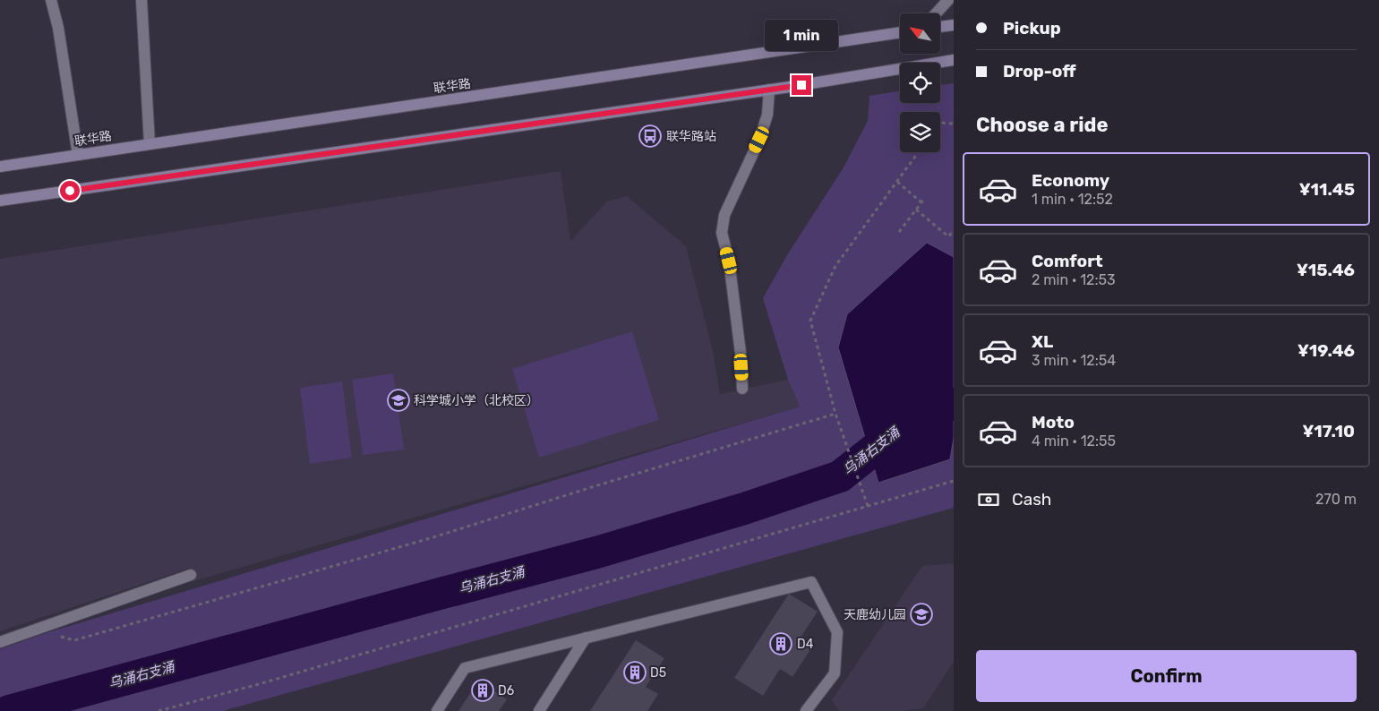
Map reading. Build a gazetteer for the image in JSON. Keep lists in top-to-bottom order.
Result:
{
  "streets": {
    "street": ["联华路"]
  },
  "water": ["乌涌右支涌"],
  "places": {
    "bus stop": ["联华路站"],
    "school or university": ["科学城小学（北校区）", "天鹿幼儿园"],
    "building": ["D4", "D5", "D6"]
  },
  "north": "top left",
  "page": {
    "banner": ["Pickup", "Drop-off"],
    "bubble": "1 min",
    "heading": "Choose a ride",
    "list": [
      {
        "name": "Economy",
        "note": "1 min · 12:52",
        "value": "¥11.45"
      },
      {
        "name": "Comfort",
        "note": "2 min · 12:53",
        "value": "¥15.46"
      },
      {
        "name": "XL",
        "note": "3 min · 12:54",
        "value": "¥19.46"
      },
      {
        "name": "Moto",
        "note": "4 min · 12:55",
        "value": "¥17.10"
      }
    ],
    "pay": ["Cash", "270 m"],
    "buttons": "Confirm"
  }
}
